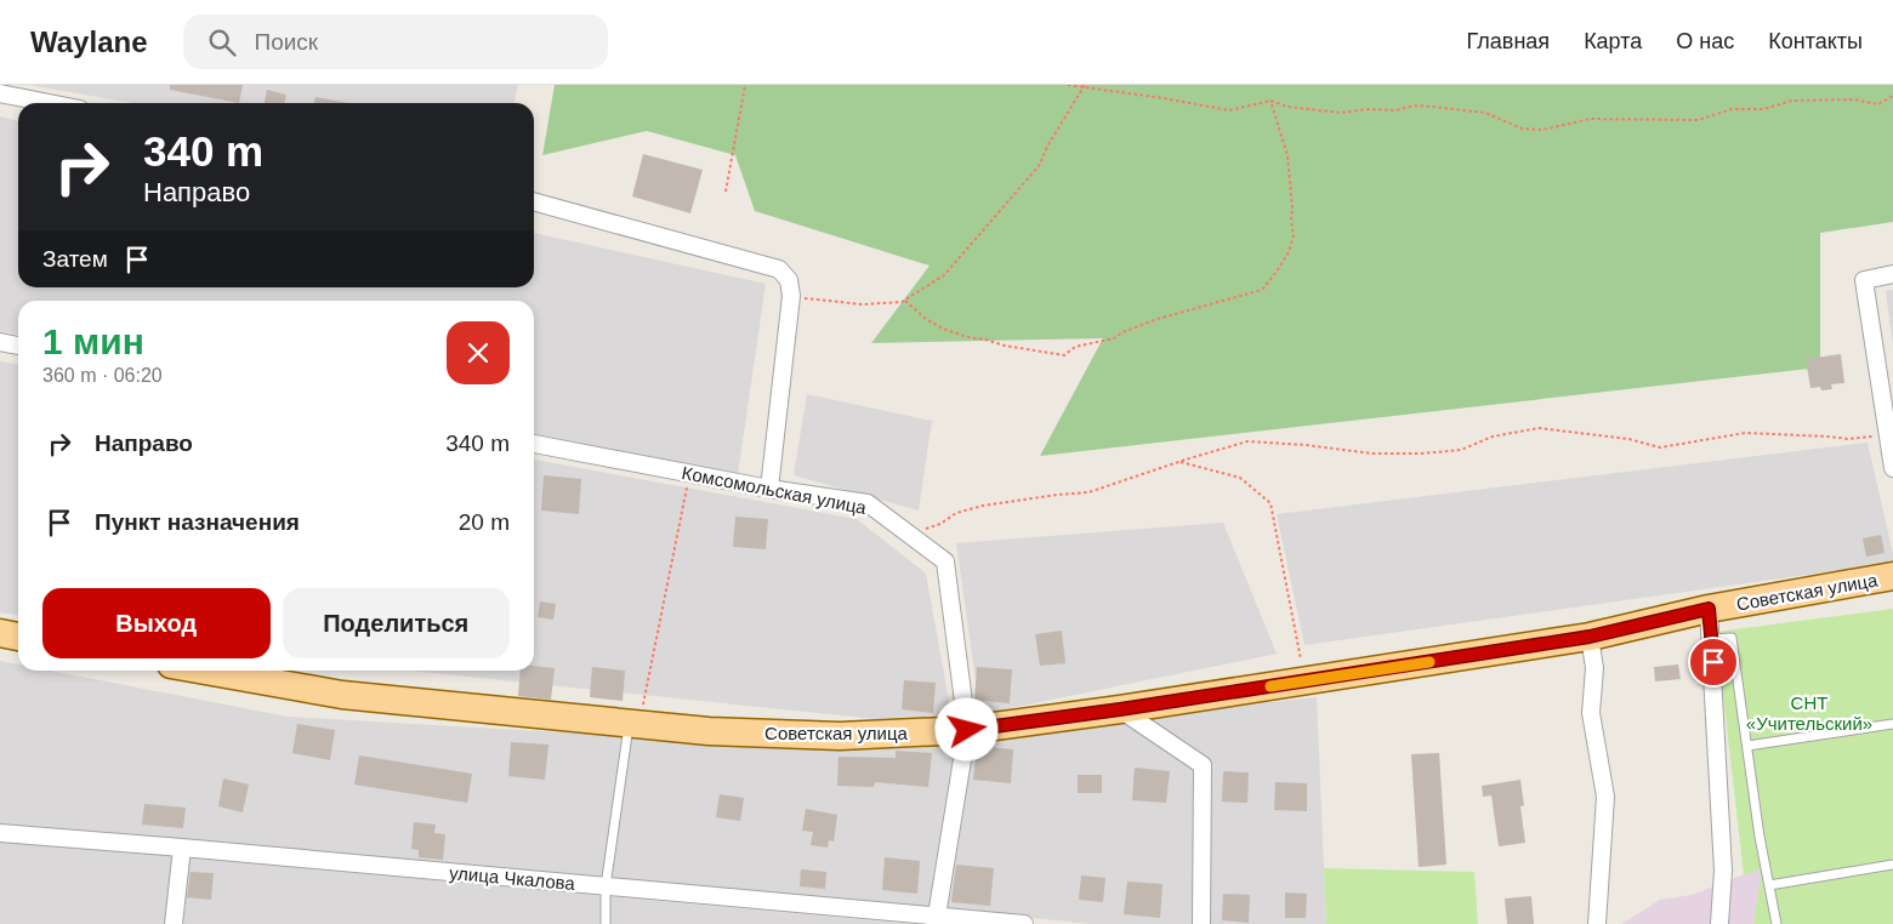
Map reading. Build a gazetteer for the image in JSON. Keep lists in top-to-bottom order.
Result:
{
  "streets": {
    "main road": ["Советская улица"],
    "street": ["Комсомольская улица", "улица Чкалова"]
  },
  "crossings": [
    ["Комсомольская улица", "Советская улица"],
    ["Комсомольская улица", "улица Чкалова"]
  ],
  "parks": ["СНТ «Учительский»"],
  "page": {
    "header": "Waylane",
    "search": "Поиск",
    "nav": [
      "Главная",
      "Карта",
      "О нас",
      "Контакты"
    ],
    "turn": ["340 m", "Направо"],
    "then": "Затем",
    "heading": ["1 мин", "360 m · 06:20"],
    "list": [
      {
        "name": "Направо",
        "value": "340 m"
      },
      {
        "name": "Пункт назначения",
        "value": "20 m"
      }
    ],
    "buttons": ["Выход", "Поделиться"]
  }
}
